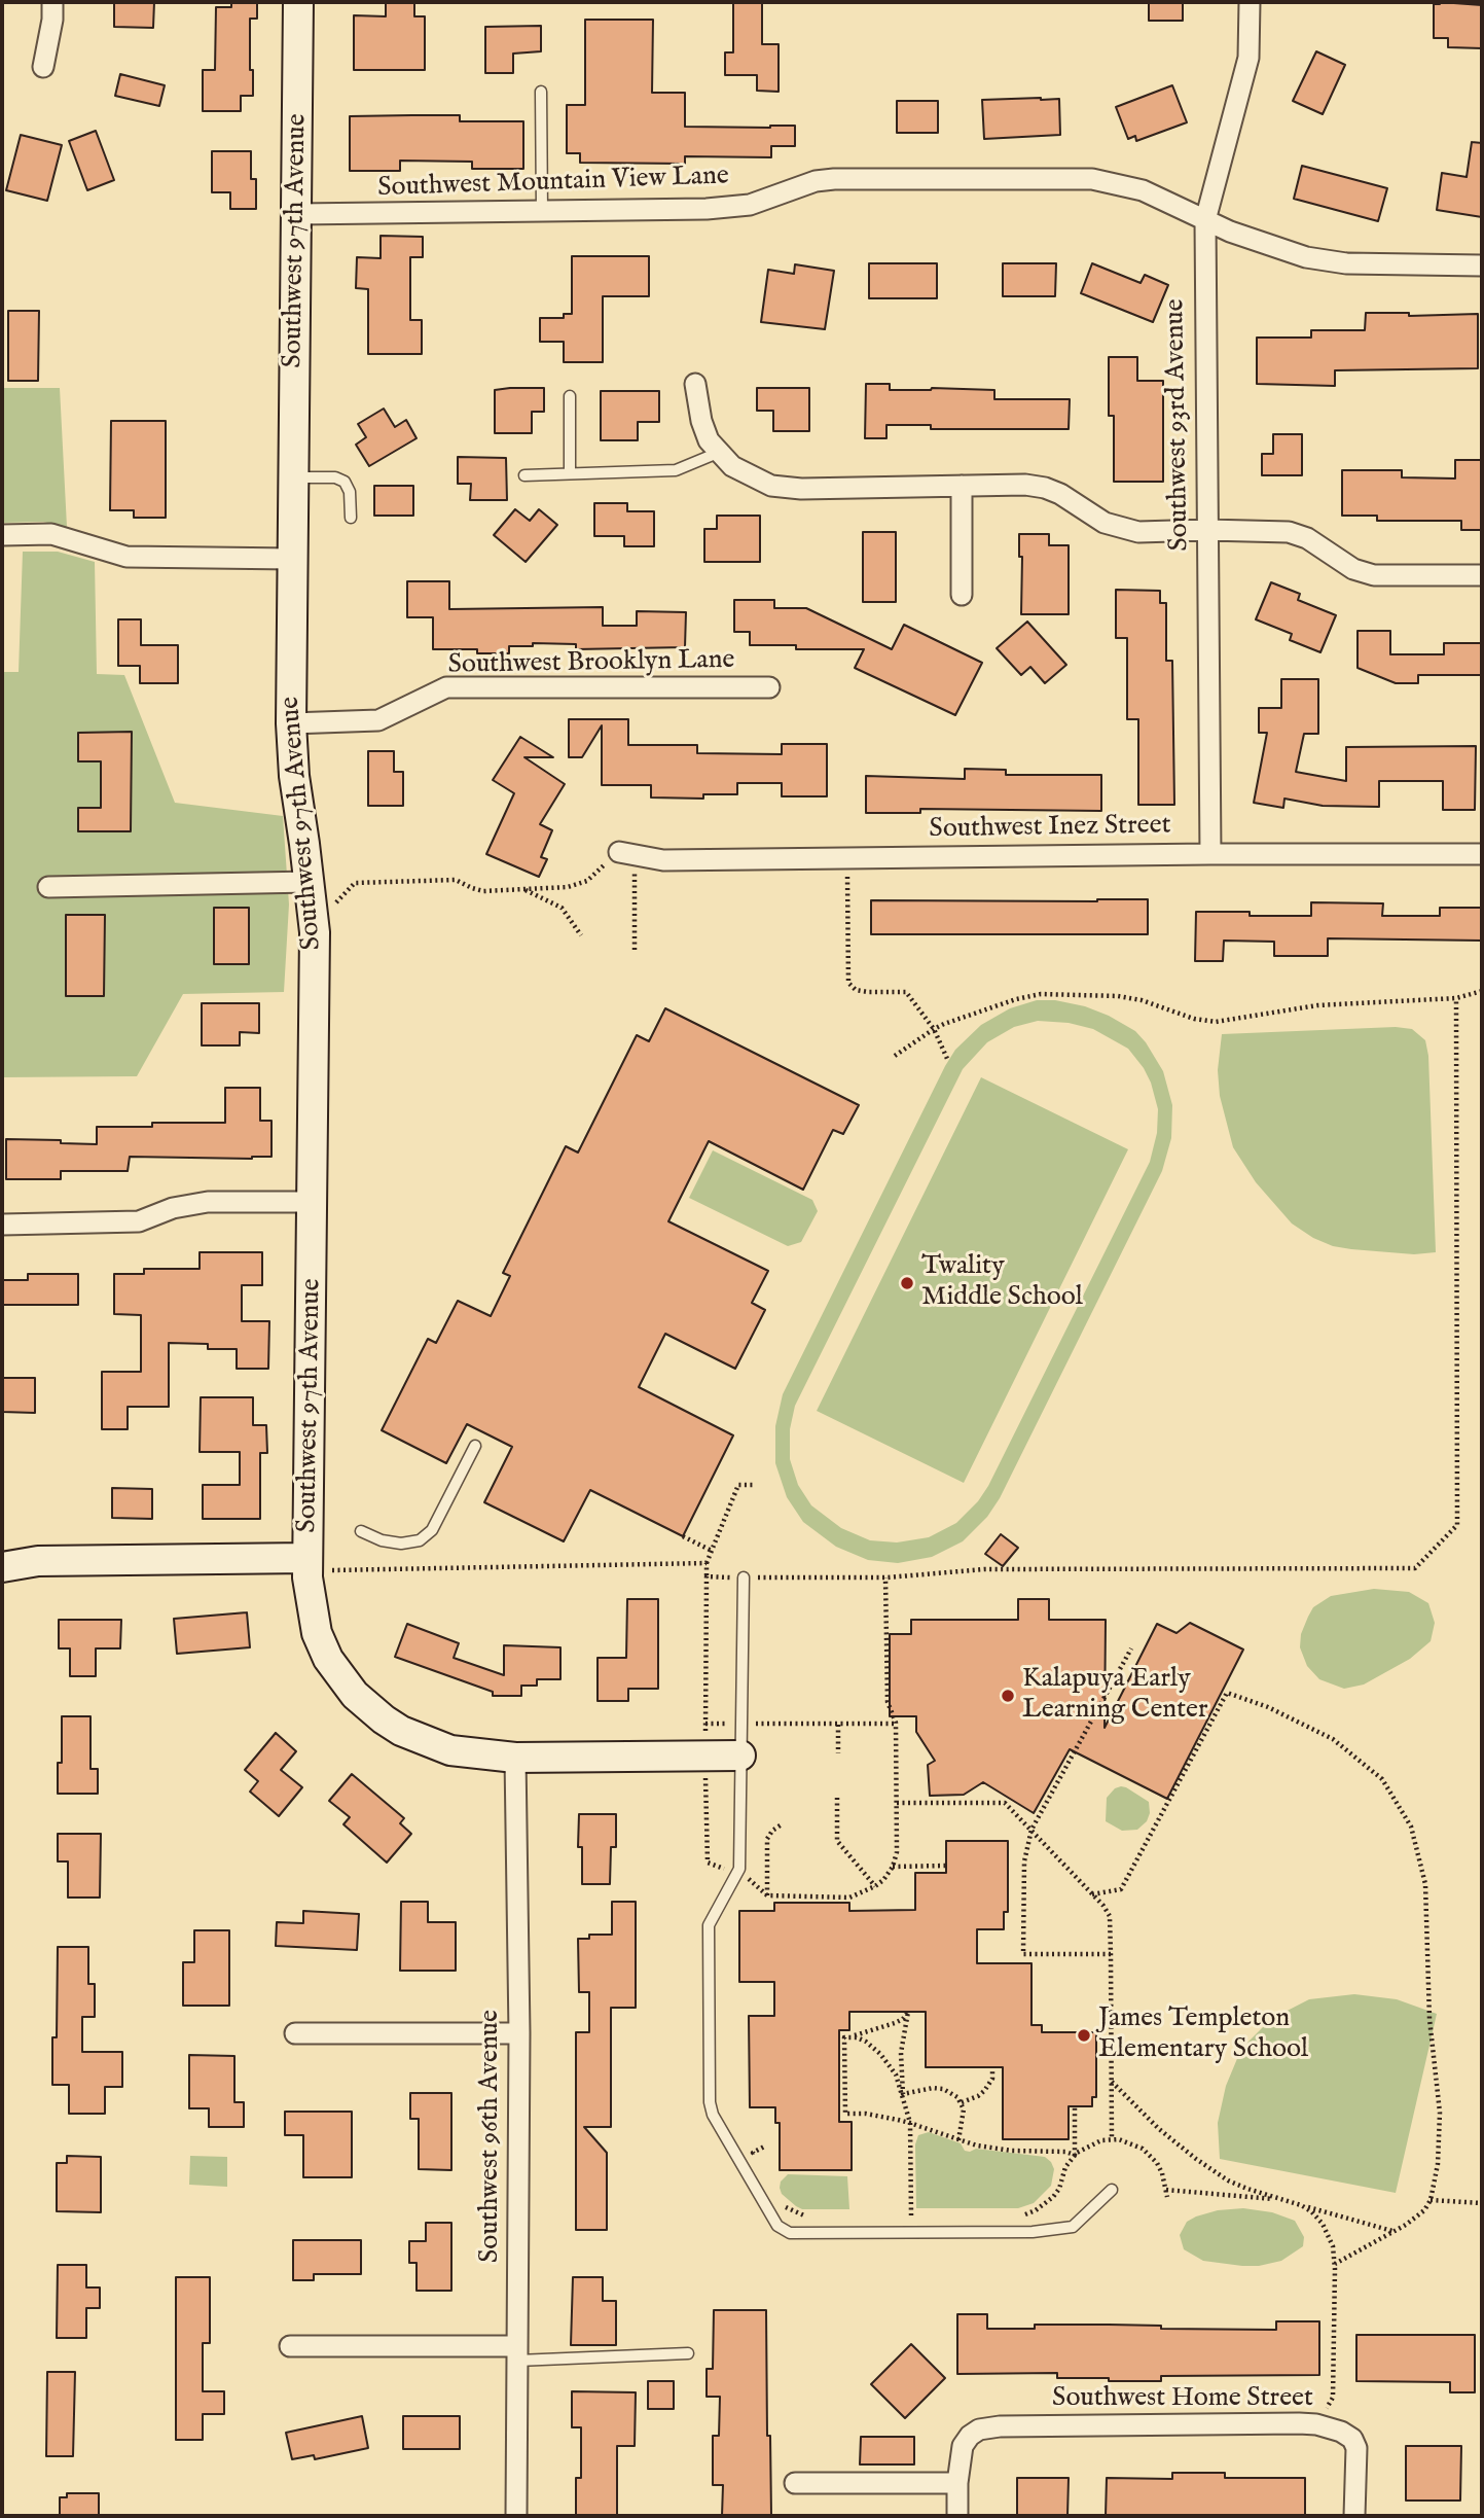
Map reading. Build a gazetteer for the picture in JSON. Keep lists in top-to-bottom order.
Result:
{
  "streets": {
    "street": [
      "Southwest Mountain View Lane",
      "Southwest 97th Avenue",
      "Southwest 93rd Avenue",
      "Southwest Brooklyn Lane",
      "Southwest Inez Street",
      "Southwest 96th Avenue",
      "Southwest Home Street"
    ]
  },
  "crossings": [
    ["Southwest Mountain View Lane", "Southwest 97th Avenue"],
    ["Southwest Mountain View Lane", "Southwest 93rd Avenue"],
    ["Southwest 97th Avenue", "Southwest Brooklyn Lane"],
    ["Southwest 97th Avenue", "Southwest 96th Avenue"],
    ["Southwest 93rd Avenue", "Southwest Inez Street"]
  ],
  "places": ["Twality Middle School", "Kalapuya Early Learning Center", "James Templeton Elementary School"]
}
